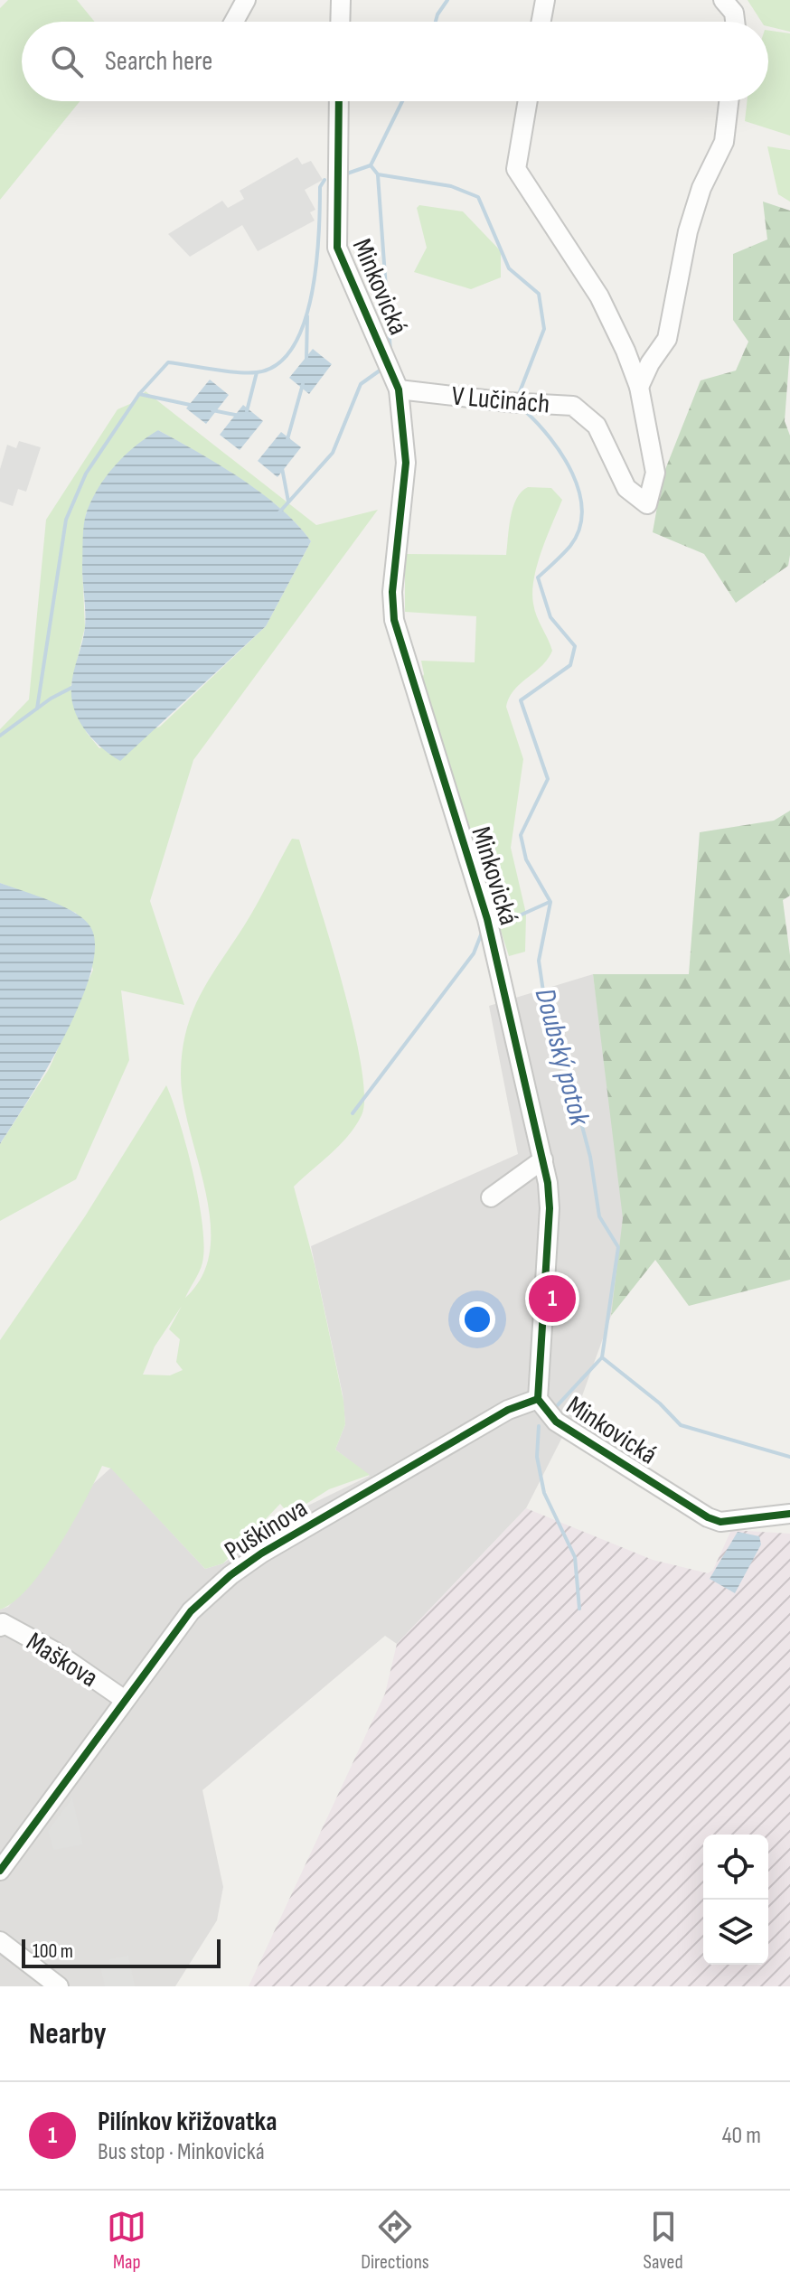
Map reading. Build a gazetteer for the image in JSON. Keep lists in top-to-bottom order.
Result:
{
  "streets": {
    "street": [
      "Minkovická",
      "V Lučinách",
      "Puškinova",
      "Maškova"
    ]
  },
  "crossings": [
    ["Minkovická", "V Lučinách"],
    ["Minkovická", "Puškinova"],
    ["Puškinova", "Maškova"]
  ],
  "water": ["Doubský potok"],
  "scale_bar": "100 m",
  "page": {
    "search": "Search here",
    "pins": "1",
    "scale": "100 m",
    "heading": "Nearby",
    "list": [
      {
        "mark": "1",
        "name": "Pilínkov křižovatka",
        "note": "Bus stop · Minkovická",
        "value": "40 m"
      }
    ],
    "nav": ["Map", "Directions", "Saved"]
  }
}
